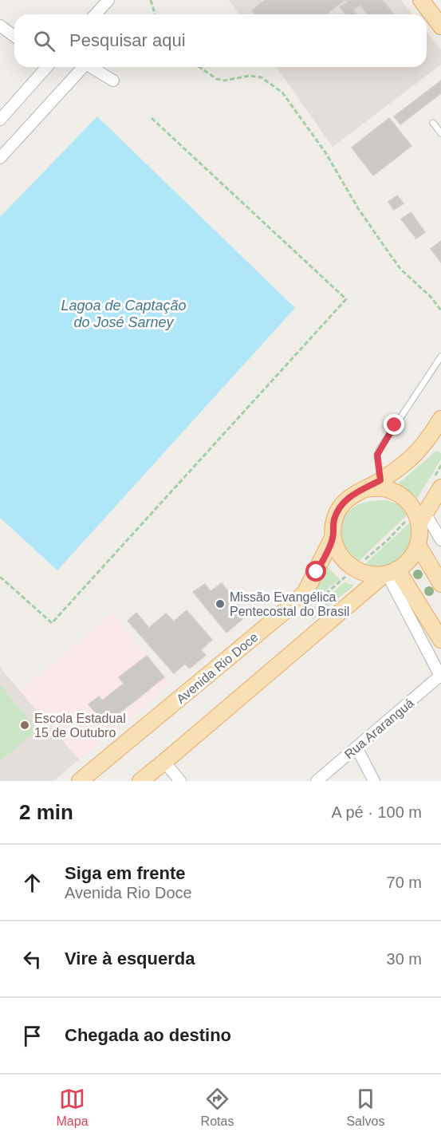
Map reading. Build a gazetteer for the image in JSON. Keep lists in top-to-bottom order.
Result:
{
  "streets": {
    "main road": ["Avenida Rio Doce"],
    "street": ["Rua Araranguá"]
  },
  "water": ["Lagoa de Captação do José Sarney"],
  "places": ["Missão Evangélica Pentecostal do Brasil", "Escola Estadual 15 de Outubro"],
  "page": {
    "search": "Pesquisar aqui",
    "heading": ["2 min", "A pé · 100 m"],
    "list": [
      ["Siga em frente", "Avenida Rio Doce", "70 m"],
      ["Vire à esquerda", "30 m"],
      "Chegada ao destino"
    ],
    "nav": ["Mapa", "Rotas", "Salvos"]
  }
}
